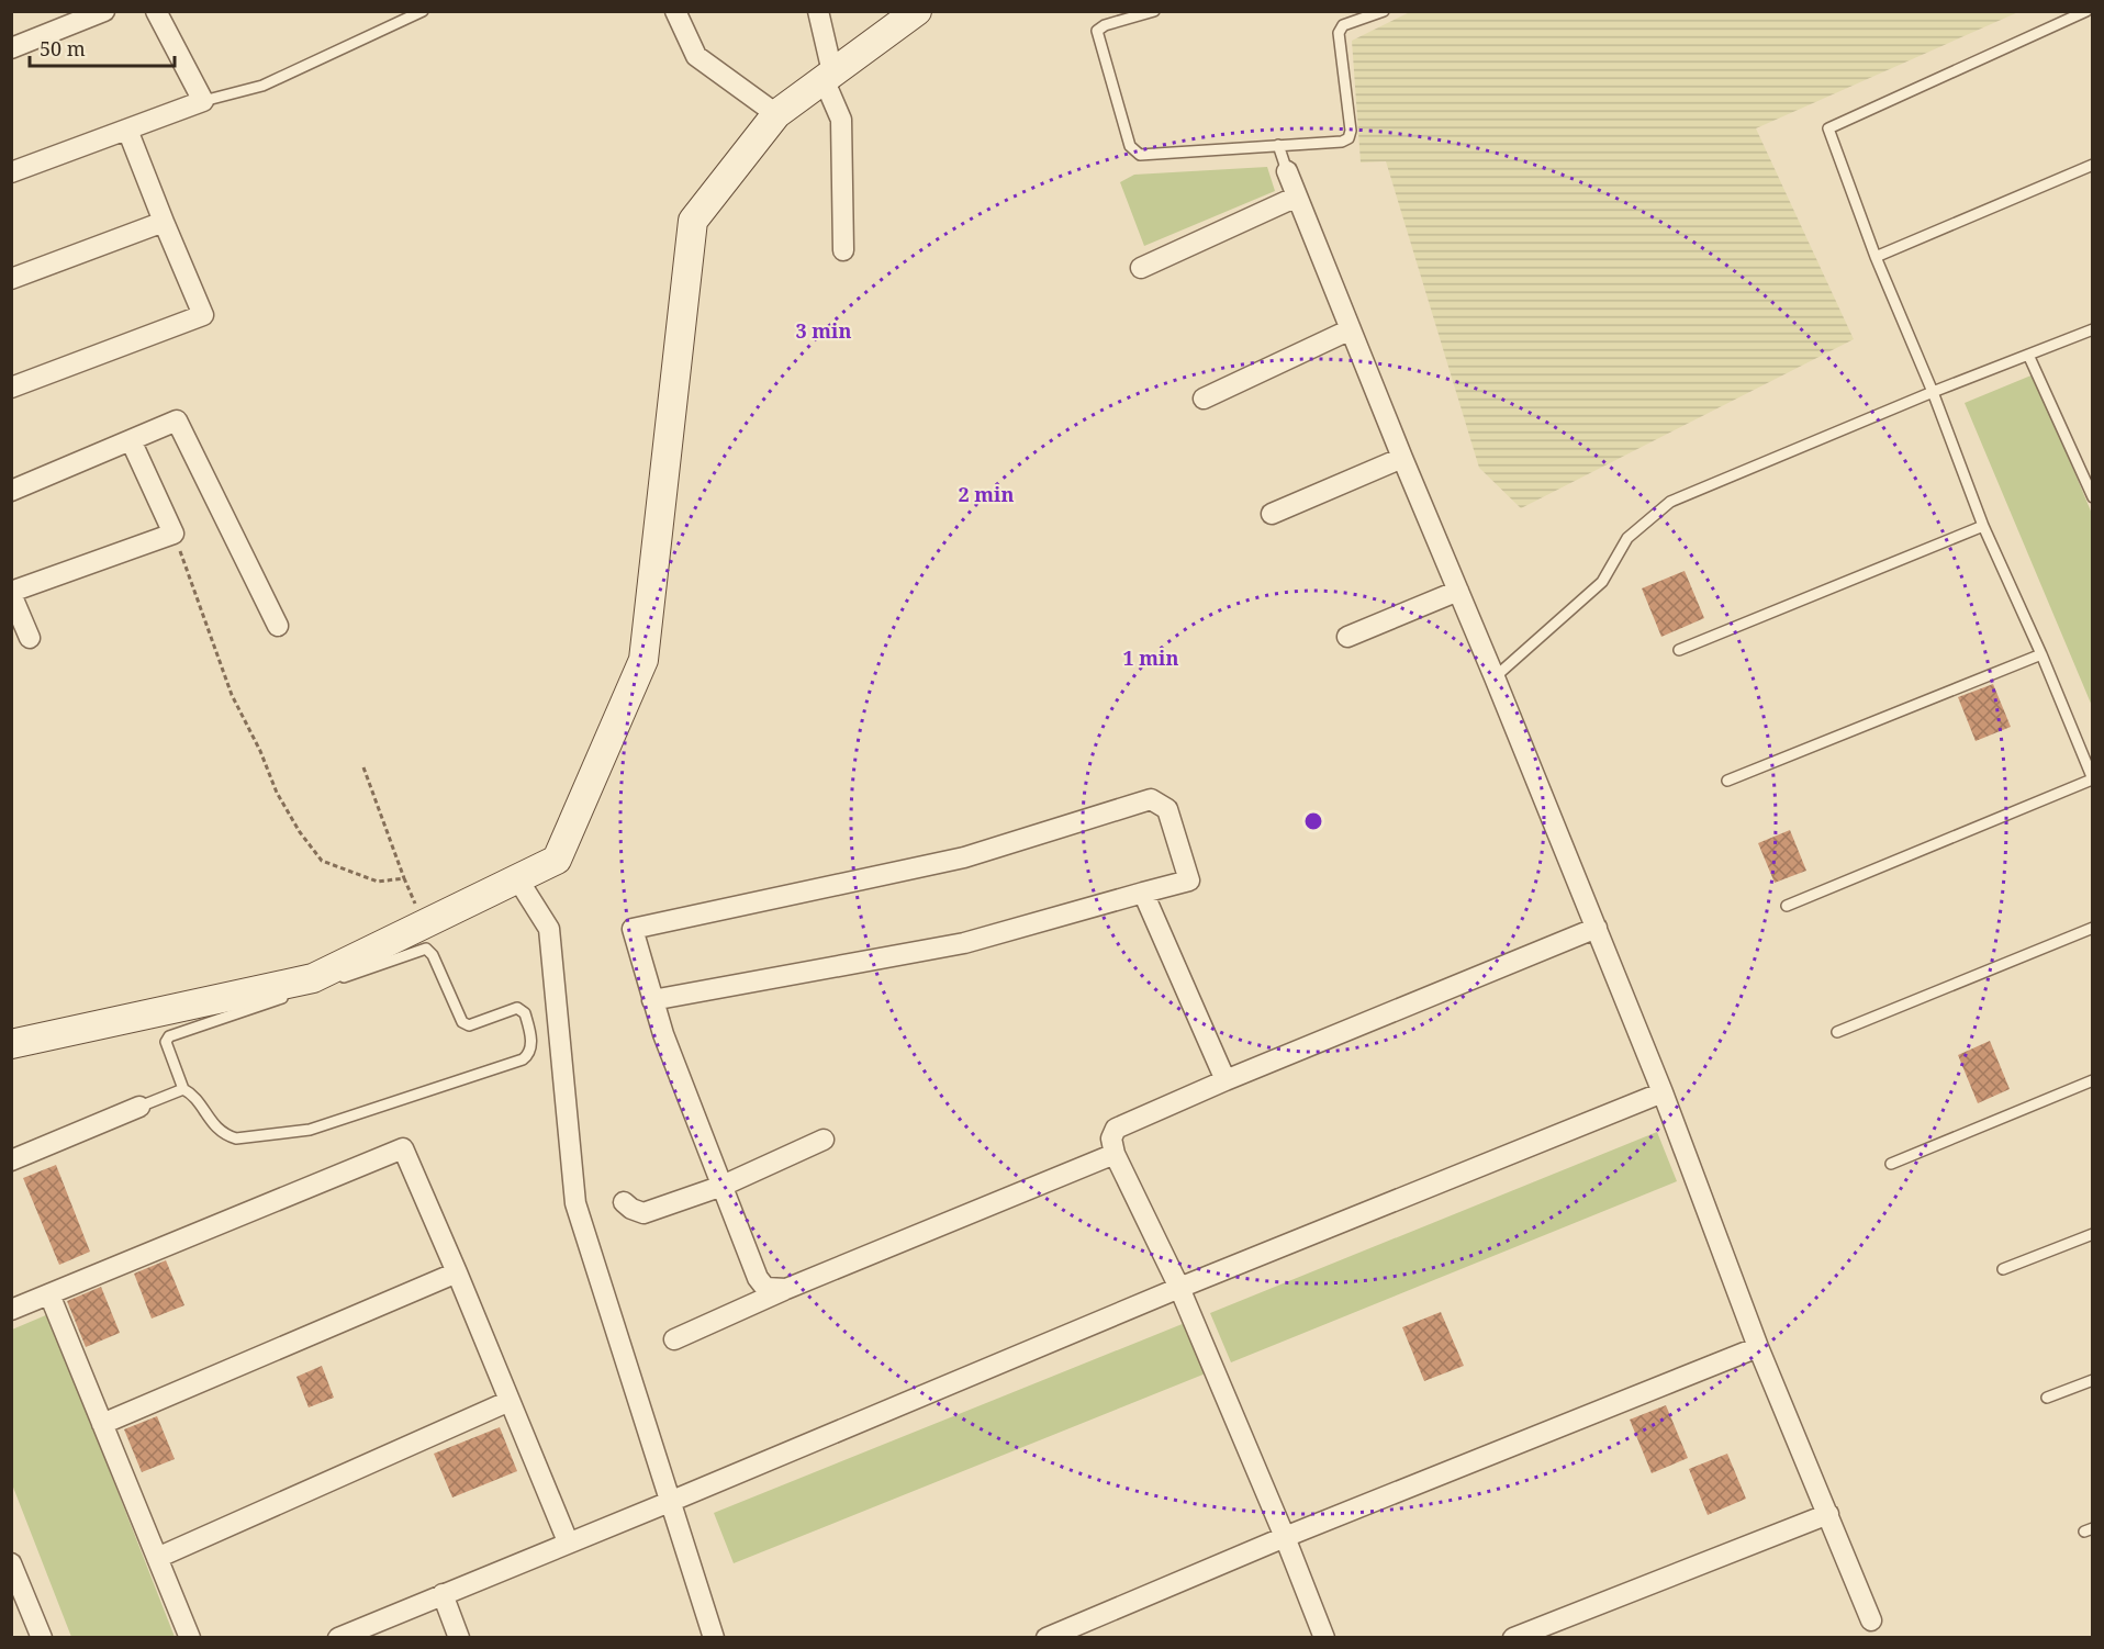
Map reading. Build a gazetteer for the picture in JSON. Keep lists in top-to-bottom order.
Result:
{
  "scale_bar": "50 m",
  "rings": ["3 min", "2 min", "1 min"]
}
